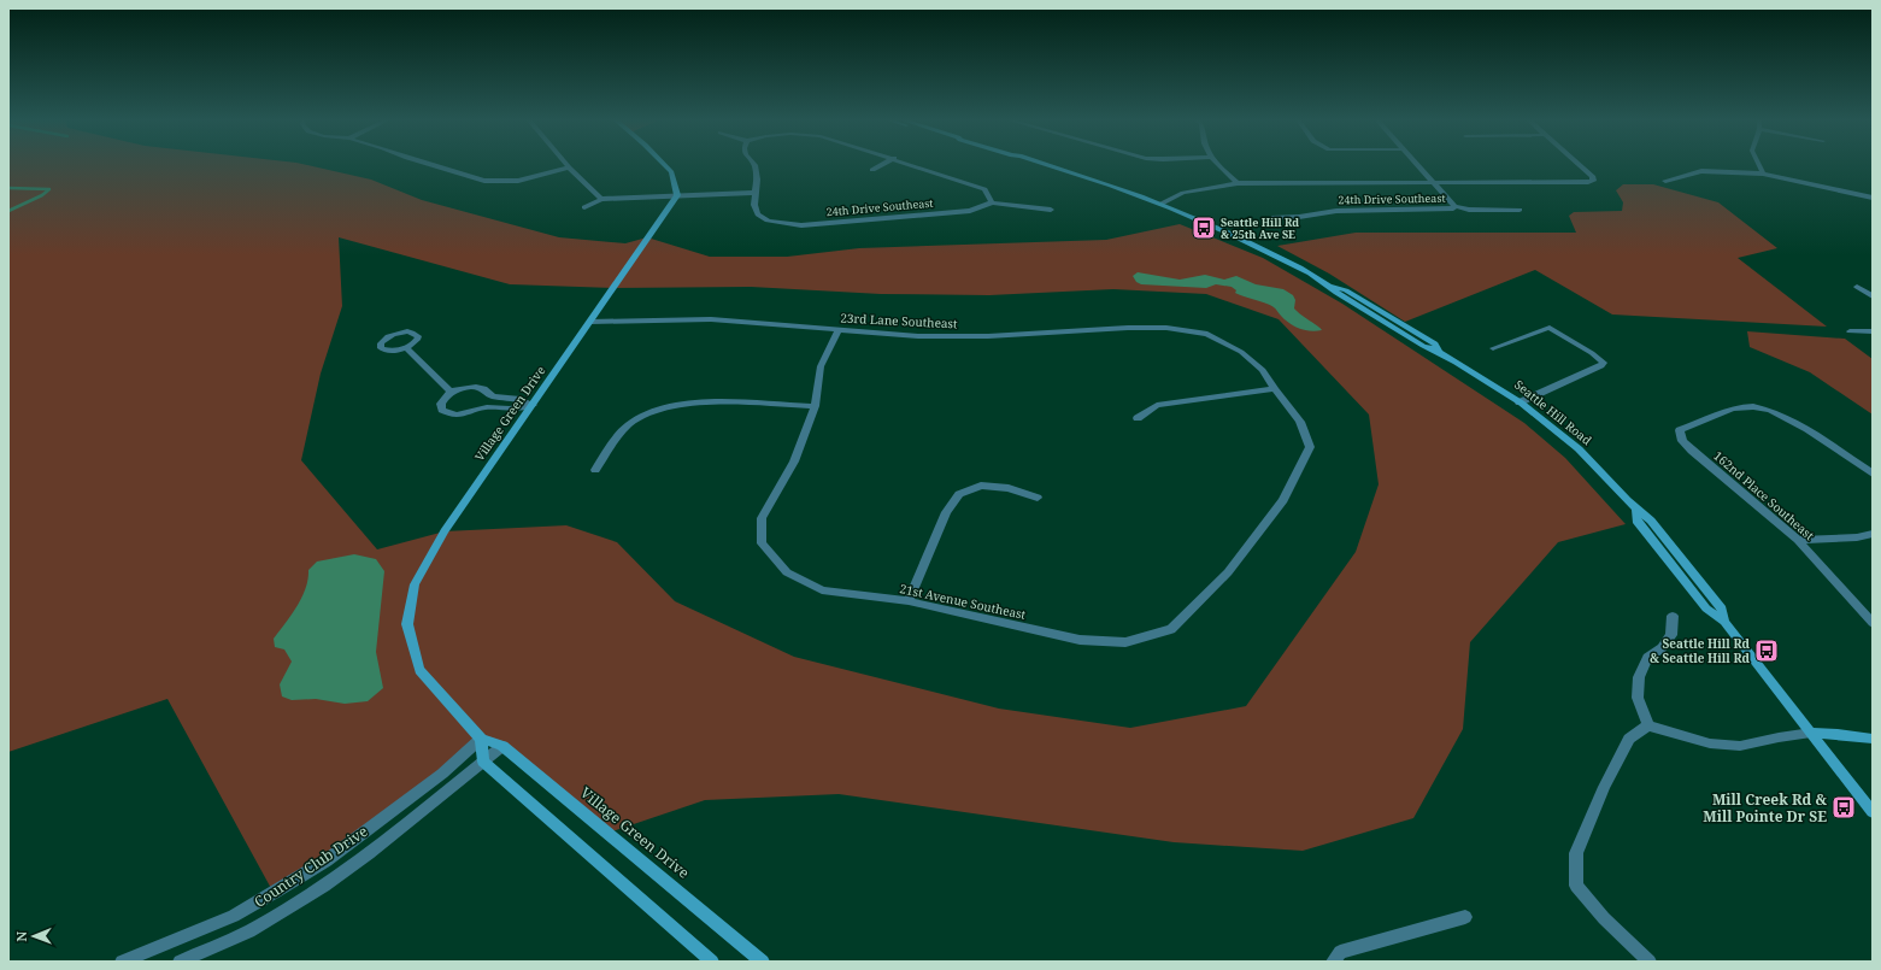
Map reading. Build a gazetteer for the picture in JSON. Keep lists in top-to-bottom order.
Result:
{
  "streets": {
    "street": [
      "24th Drive Southeast",
      "23rd Lane Southeast",
      "Seattle Hill Road",
      "Village Green Drive",
      "162nd Place Southeast",
      "21st Avenue Southeast",
      "Country Club Drive"
    ]
  },
  "crossings": [
    ["23rd Lane Southeast", "Village Green Drive"],
    ["23rd Lane Southeast", "21st Avenue Southeast"],
    ["Village Green Drive", "Country Club Drive"]
  ],
  "places": {
    "bus stop": ["Seattle Hill Rd & 25th Ave SE", "Seattle Hill Rd & Seattle Hill Rd", "Mill Creek Rd & Mill Pointe Dr SE"]
  },
  "north": "left"
}
